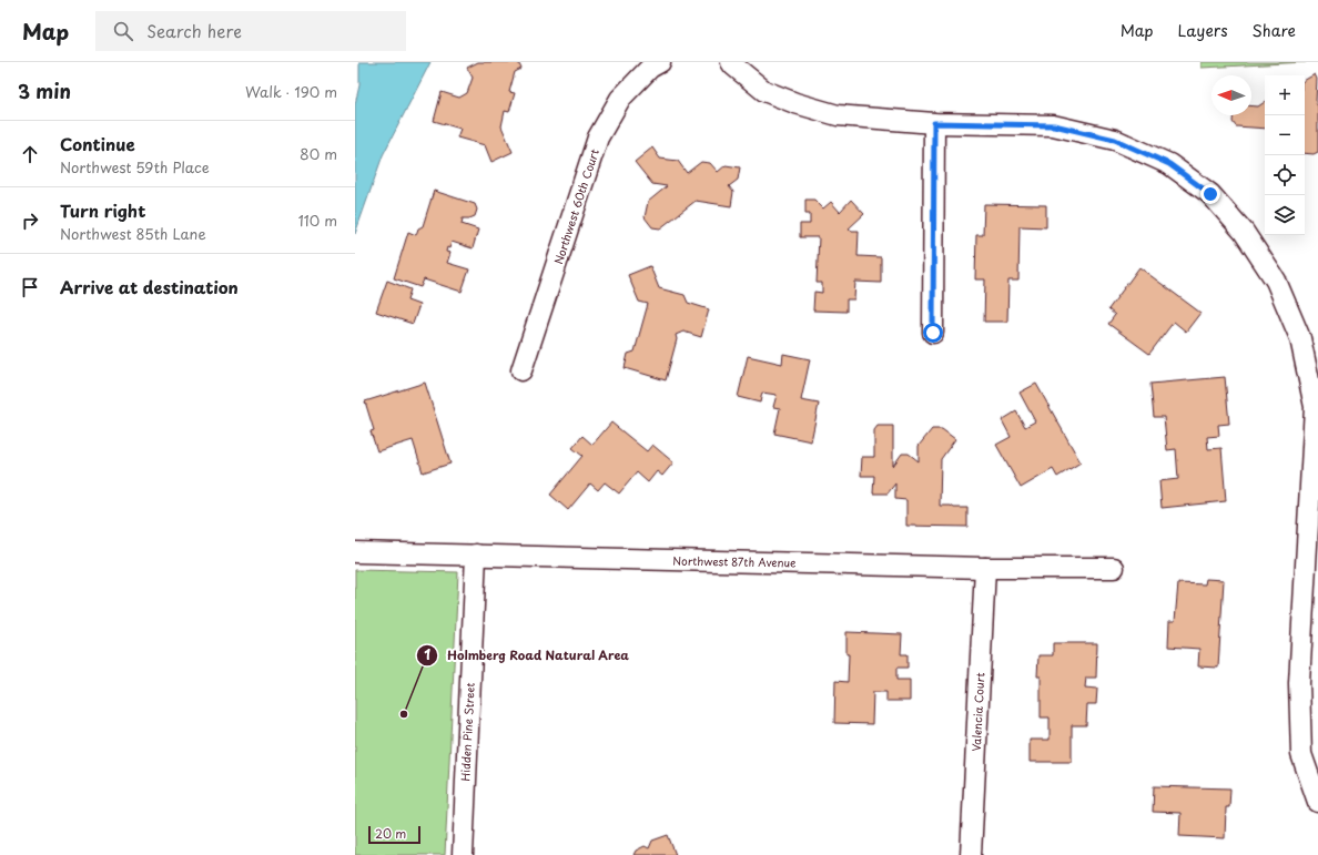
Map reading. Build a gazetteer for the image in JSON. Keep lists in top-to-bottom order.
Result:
{
  "streets": {
    "street": [
      "Northwest 60th Court",
      "Northwest 87th Avenue",
      "Valencia Court",
      "Hidden Pine Street"
    ]
  },
  "crossings": [
    ["Northwest 87th Avenue", "Valencia Court"],
    ["Northwest 87th Avenue", "Hidden Pine Street"]
  ],
  "places": ["Holmberg Road Natural Area"],
  "scale_bar": "20 m",
  "north": "left",
  "page": {
    "header": "Map",
    "search": "Search here",
    "nav": ["Map", "Layers", "Share"],
    "heading": ["3 min", "Walk · 190 m"],
    "map_buttons": ["+", "−"],
    "list": [
      ["Continue", "Northwest 59th Place", "80 m"],
      ["Turn right", "Northwest 85th Lane", "110 m"],
      "Arrive at destination"
    ],
    "scale": "20 m"
  }
}
